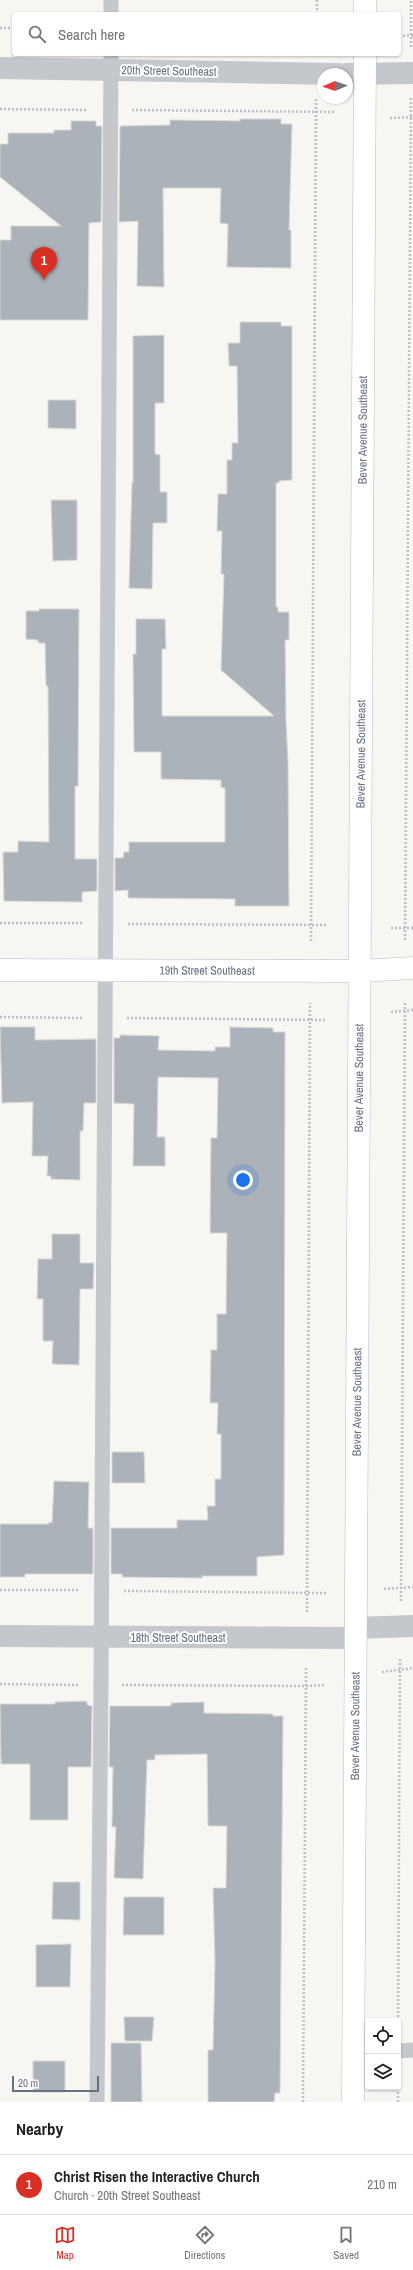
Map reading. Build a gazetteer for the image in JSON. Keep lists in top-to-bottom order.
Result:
{
  "streets": {
    "street": [
      "20th Street Southeast",
      "Bever Avenue Southeast",
      "19th Street Southeast",
      "18th Street Southeast"
    ]
  },
  "crossings": [
    ["Bever Avenue Southeast", "19th Street Southeast"],
    ["Bever Avenue Southeast", "18th Street Southeast"]
  ],
  "scale_bar": "20 m",
  "north": "left",
  "page": {
    "search": "Search here",
    "pins": "1",
    "scale": "20 m",
    "heading": "Nearby",
    "list": [
      {
        "mark": "1",
        "name": "Christ Risen the Interactive Church",
        "note": "Church · 20th Street Southeast",
        "value": "210 m"
      }
    ],
    "nav": ["Map", "Directions", "Saved"]
  }
}
